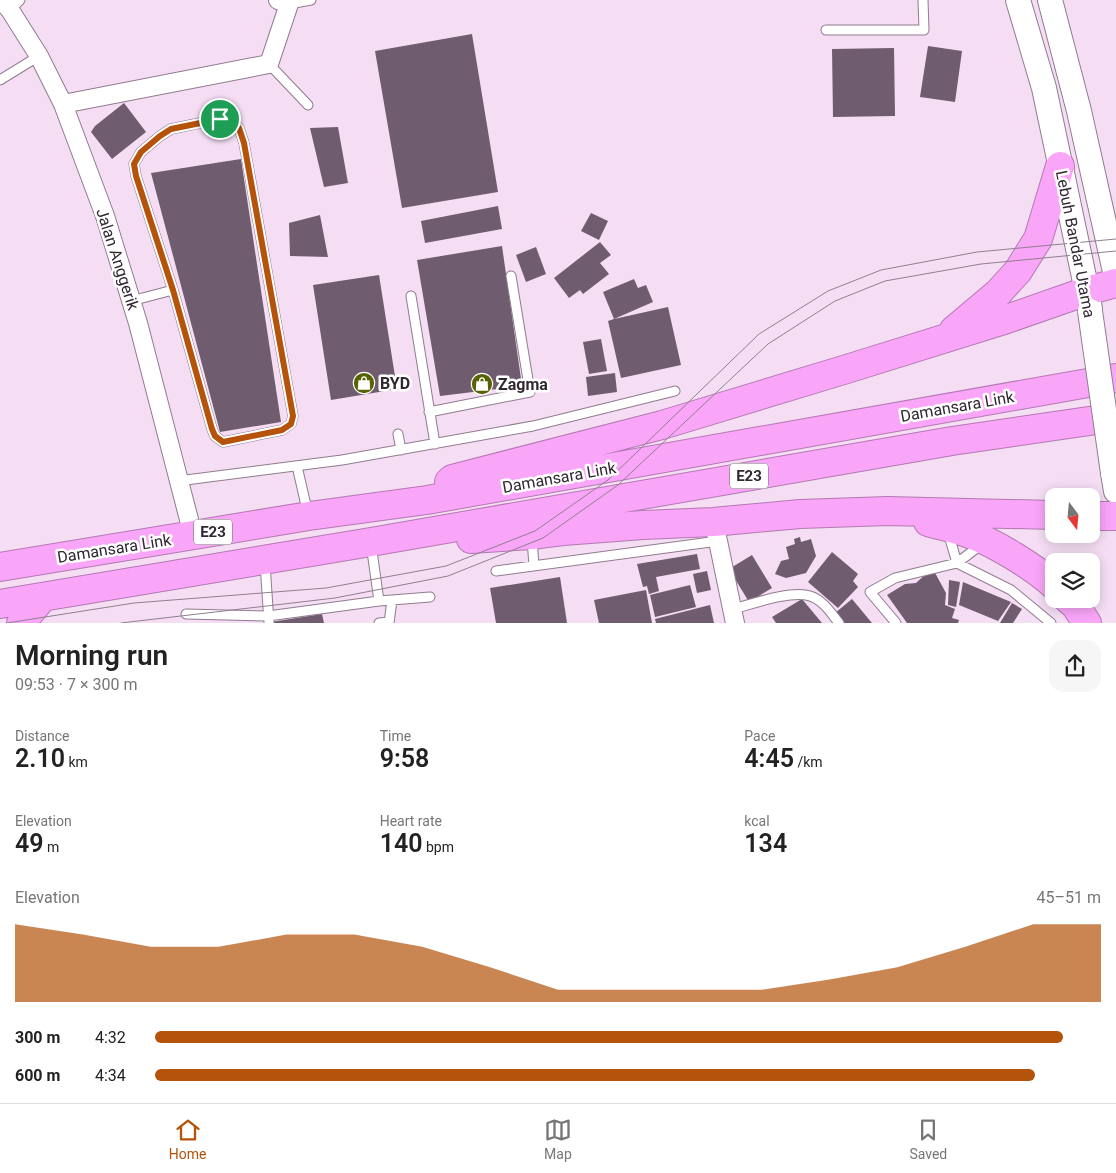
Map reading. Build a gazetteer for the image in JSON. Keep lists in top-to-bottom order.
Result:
{
  "streets": {
    "highway": ["Damansara Link", "E23"],
    "main road": ["Lebuh Bandar Utama"],
    "street": ["Jalan Anggerik"]
  },
  "crossings": [
    ["Jalan Anggerik", "Damansara Link"]
  ],
  "places": {
    "shop": ["BYD", "Zagma"]
  },
  "north": "bottom",
  "page": {
    "heading": ["Morning run", "09:53 · 7 × 300 m"],
    "stats": [
      ["Distance", "2.10 km"],
      ["Time", "9:58"],
      ["Pace", "4:45 /km"],
      ["Elevation", "49 m"],
      ["Heart rate", "140 bpm"],
      ["kcal", "134"]
    ],
    "chart": ["Elevation", "45–51 m"],
    "list": [
      {
        "name": "300 m",
        "note": "4:32"
      },
      {
        "name": "600 m",
        "note": "4:34"
      }
    ],
    "tabs": ["Home", "Map", "Saved"]
  }
}
